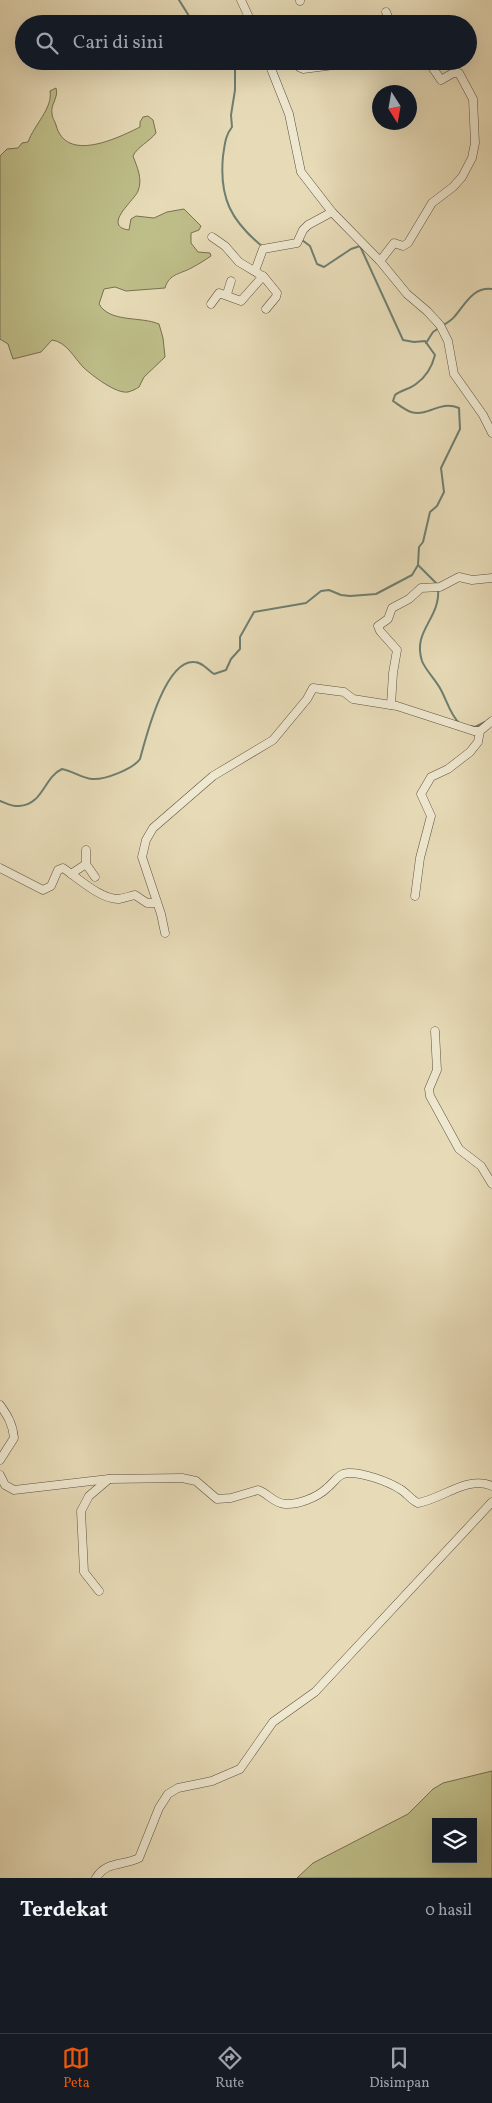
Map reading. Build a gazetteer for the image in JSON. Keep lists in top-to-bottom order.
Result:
{
  "north": "bottom",
  "page": {
    "search": "Cari di sini",
    "heading": ["Terdekat", "0 hasil"],
    "nav": ["Peta", "Rute", "Disimpan"]
  }
}
